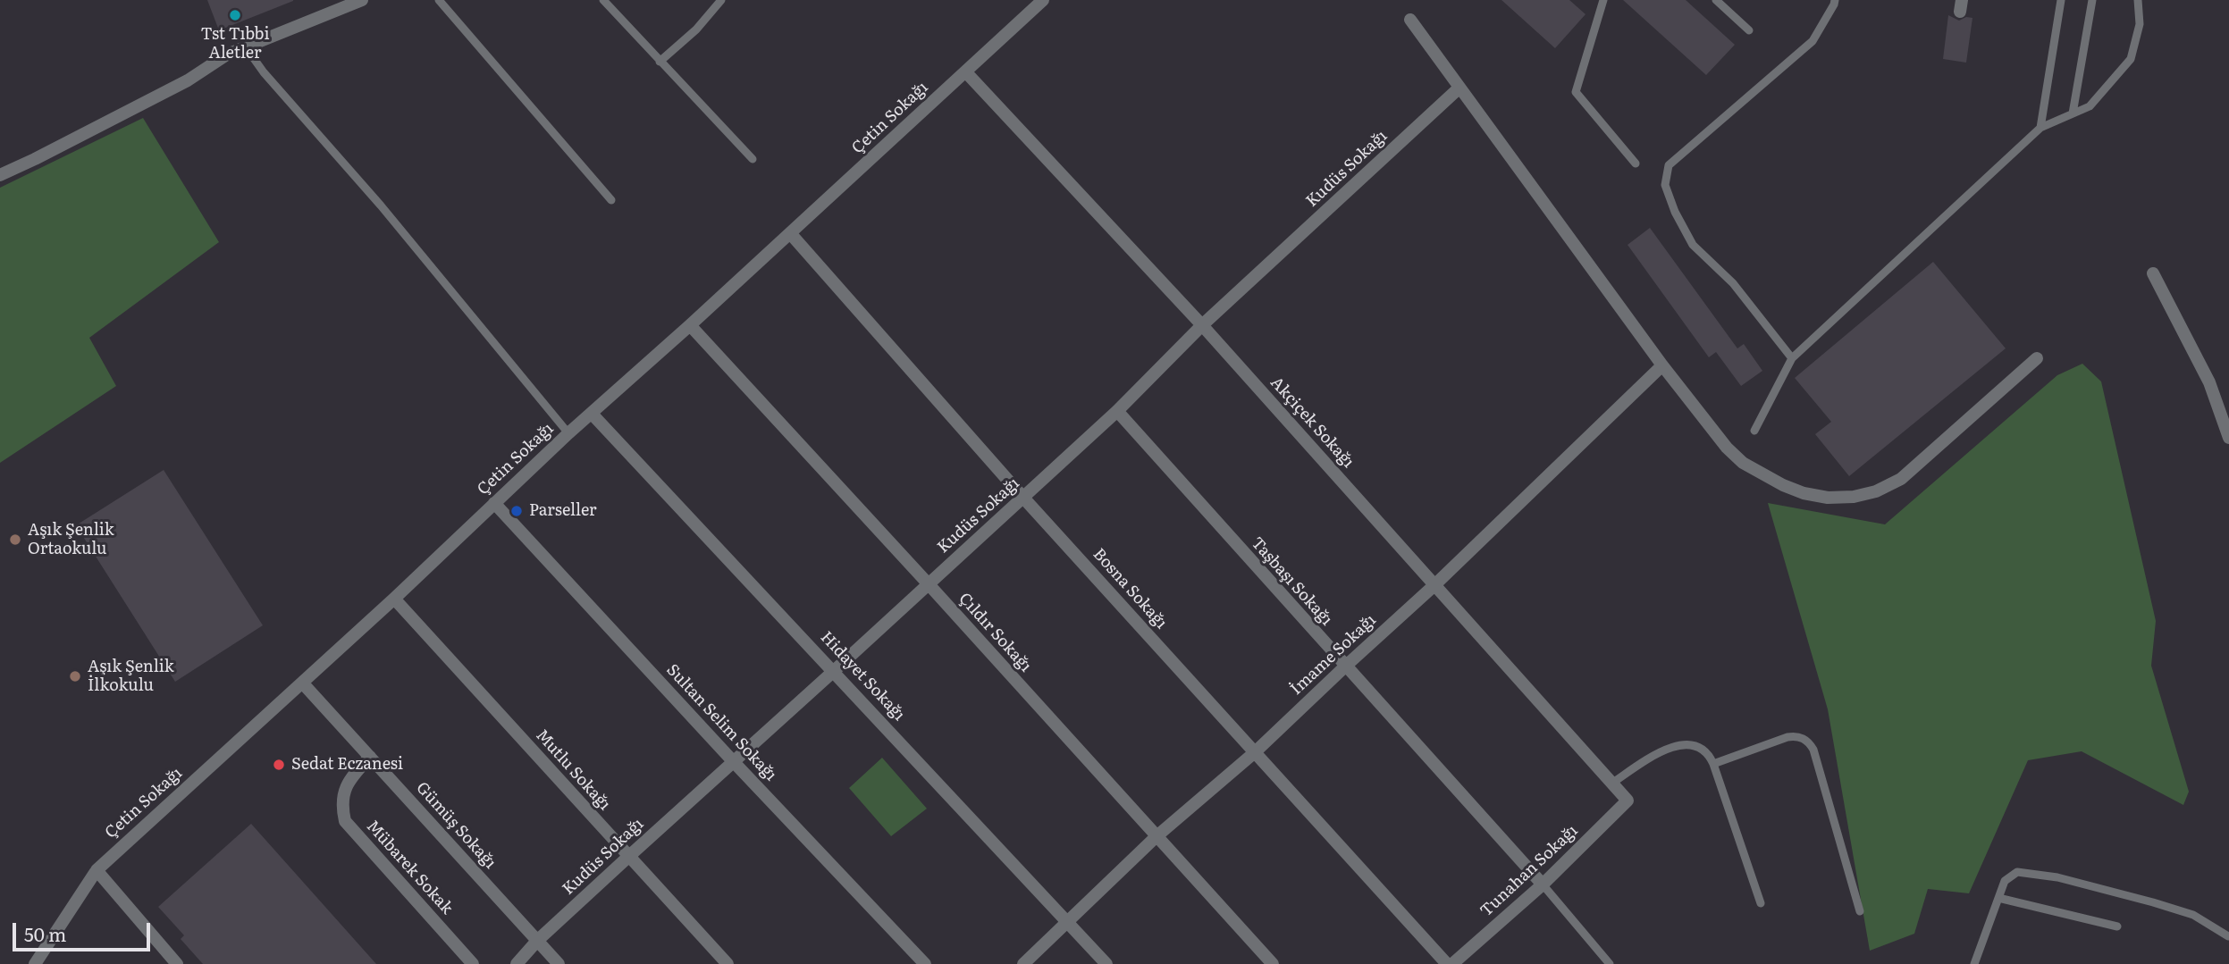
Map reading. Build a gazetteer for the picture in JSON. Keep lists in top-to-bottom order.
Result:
{
  "streets": {
    "street": [
      "Çetin Sokağı",
      "Kudüs Sokağı",
      "Akçiçek Sokağı",
      "Taşbaşı Sokağı",
      "Bosna Sokağı",
      "Çıldır Sokağı",
      "İmame Sokağı",
      "Hidayet Sokağı",
      "Sultan Selim Sokağı",
      "Mutlu Sokağı",
      "Gümüş Sokağı",
      "Mübarek Sokak",
      "Tunahan Sokağı"
    ]
  },
  "crossings": [
    ["Çetin Sokağı", "Akçiçek Sokağı"],
    ["Çetin Sokağı", "Bosna Sokağı"],
    ["Çetin Sokağı", "Çıldır Sokağı"],
    ["Çetin Sokağı", "Hidayet Sokağı"],
    ["Çetin Sokağı", "Sultan Selim Sokağı"],
    ["Çetin Sokağı", "Mutlu Sokağı"],
    ["Çetin Sokağı", "Gümüş Sokağı"],
    ["Kudüs Sokağı", "Akçiçek Sokağı"],
    ["Kudüs Sokağı", "Taşbaşı Sokağı"],
    ["Kudüs Sokağı", "Bosna Sokağı"],
    ["Kudüs Sokağı", "Çıldır Sokağı"],
    ["Kudüs Sokağı", "Hidayet Sokağı"],
    ["Kudüs Sokağı", "Sultan Selim Sokağı"],
    ["Kudüs Sokağı", "Mutlu Sokağı"],
    ["Kudüs Sokağı", "Gümüş Sokağı"],
    ["Akçiçek Sokağı", "İmame Sokağı"],
    ["Akçiçek Sokağı", "Tunahan Sokağı"],
    ["Taşbaşı Sokağı", "İmame Sokağı"],
    ["Taşbaşı Sokağı", "Tunahan Sokağı"],
    ["Bosna Sokağı", "İmame Sokağı"],
    ["Çıldır Sokağı", "İmame Sokağı"],
    ["İmame Sokağı", "Hidayet Sokağı"],
    ["Gümüş Sokağı", "Mübarek Sokak"]
  ],
  "places": [
    "Tst Tıbbi Aletler",
    "Parseller",
    "Aşık Şenlik Ortaokulu",
    "Aşık Şenlik İlkokulu",
    "Sedat Eczanesi"
  ],
  "scale_bar": "50 m"
}
